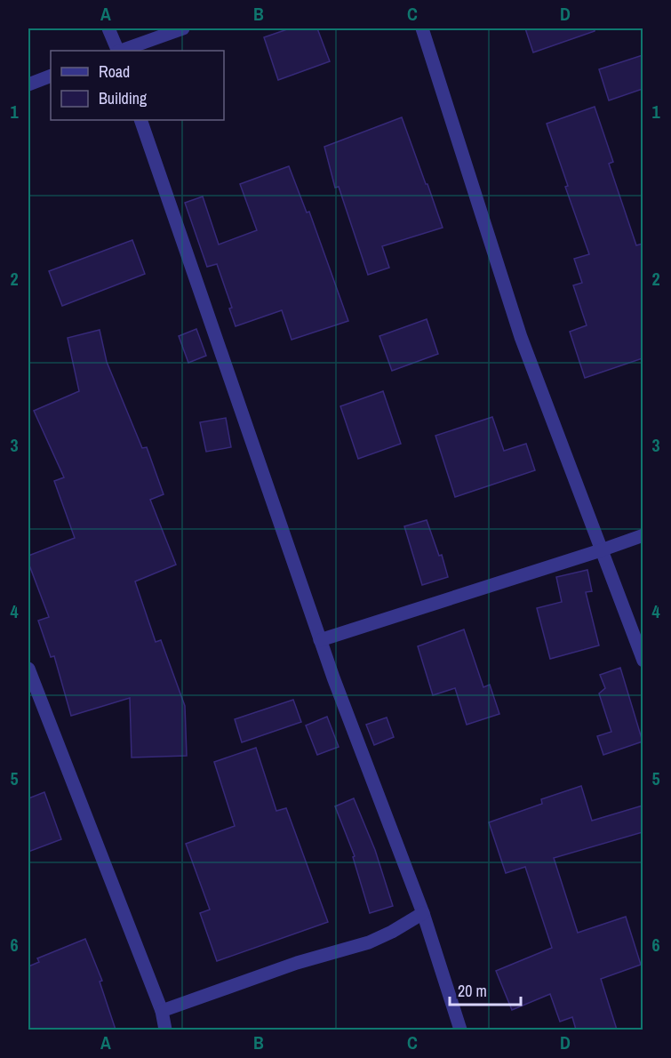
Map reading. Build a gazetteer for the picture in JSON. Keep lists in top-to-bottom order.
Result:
{
  "legend": ["Road", "Building"],
  "scale_bar": "20 m",
  "grid": {
    "columns": [
      "A",
      "B",
      "C",
      "D"
    ],
    "rows": [
      "1",
      "2",
      "3",
      "4",
      "5",
      "6"
    ]
  }
}
